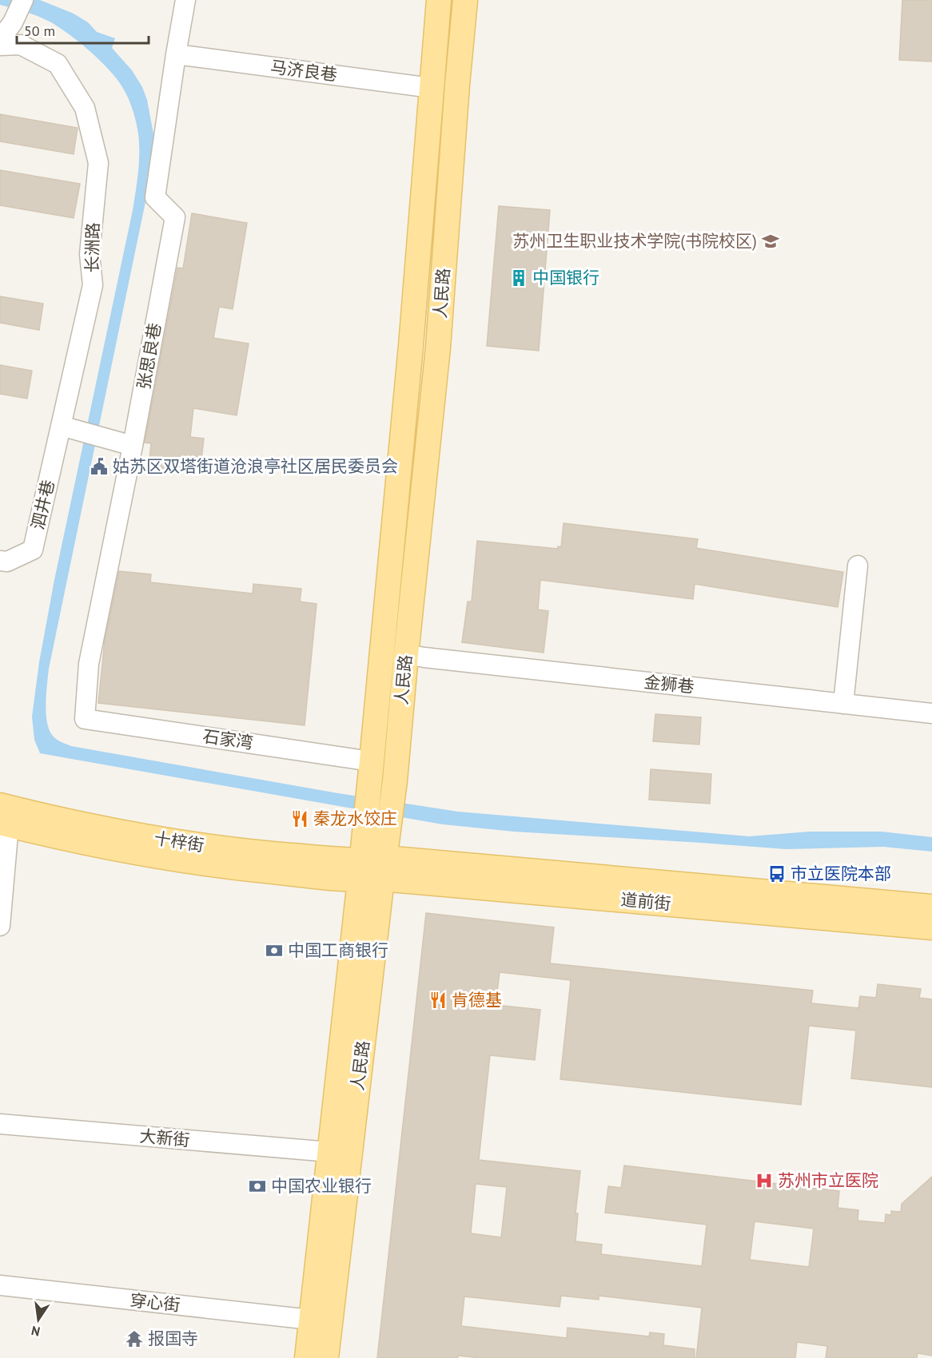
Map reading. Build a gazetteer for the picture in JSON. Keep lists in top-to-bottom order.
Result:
{
  "streets": {
    "main road": ["人民路", "十梓街", "道前街"],
    "street": [
      "马济良巷",
      "长洲路",
      "张思良巷",
      "泗井巷",
      "金狮巷",
      "石家湾",
      "大新街",
      "穿心街"
    ]
  },
  "crossings": [
    ["马济良巷", "人民路"],
    ["马济良巷", "张思良巷"],
    ["长洲路", "泗井巷"],
    ["人民路", "金狮巷"],
    ["人民路", "石家湾"],
    ["人民路", "十梓街"],
    ["人民路", "道前街"],
    ["人民路", "大新街"],
    ["人民路", "穿心街"],
    ["张思良巷", "石家湾"],
    ["十梓街", "道前街"]
  ],
  "places": {
    "school or university": ["苏州卫生职业技术学院(书院校区)"],
    "building": ["中国银行"],
    "public building": ["姑苏区双塔街道沧浪亭社区居民委员会"],
    "restaurant": ["秦龙水饺庄", "肯德基"],
    "bus stop": ["市立医院本部"],
    "bank": ["中国工商银行", "中国农业银行"],
    "hospital": ["苏州市立医院"],
    "temple": ["报国寺"]
  },
  "scale_bar": "50 m",
  "north": "bottom"
}
